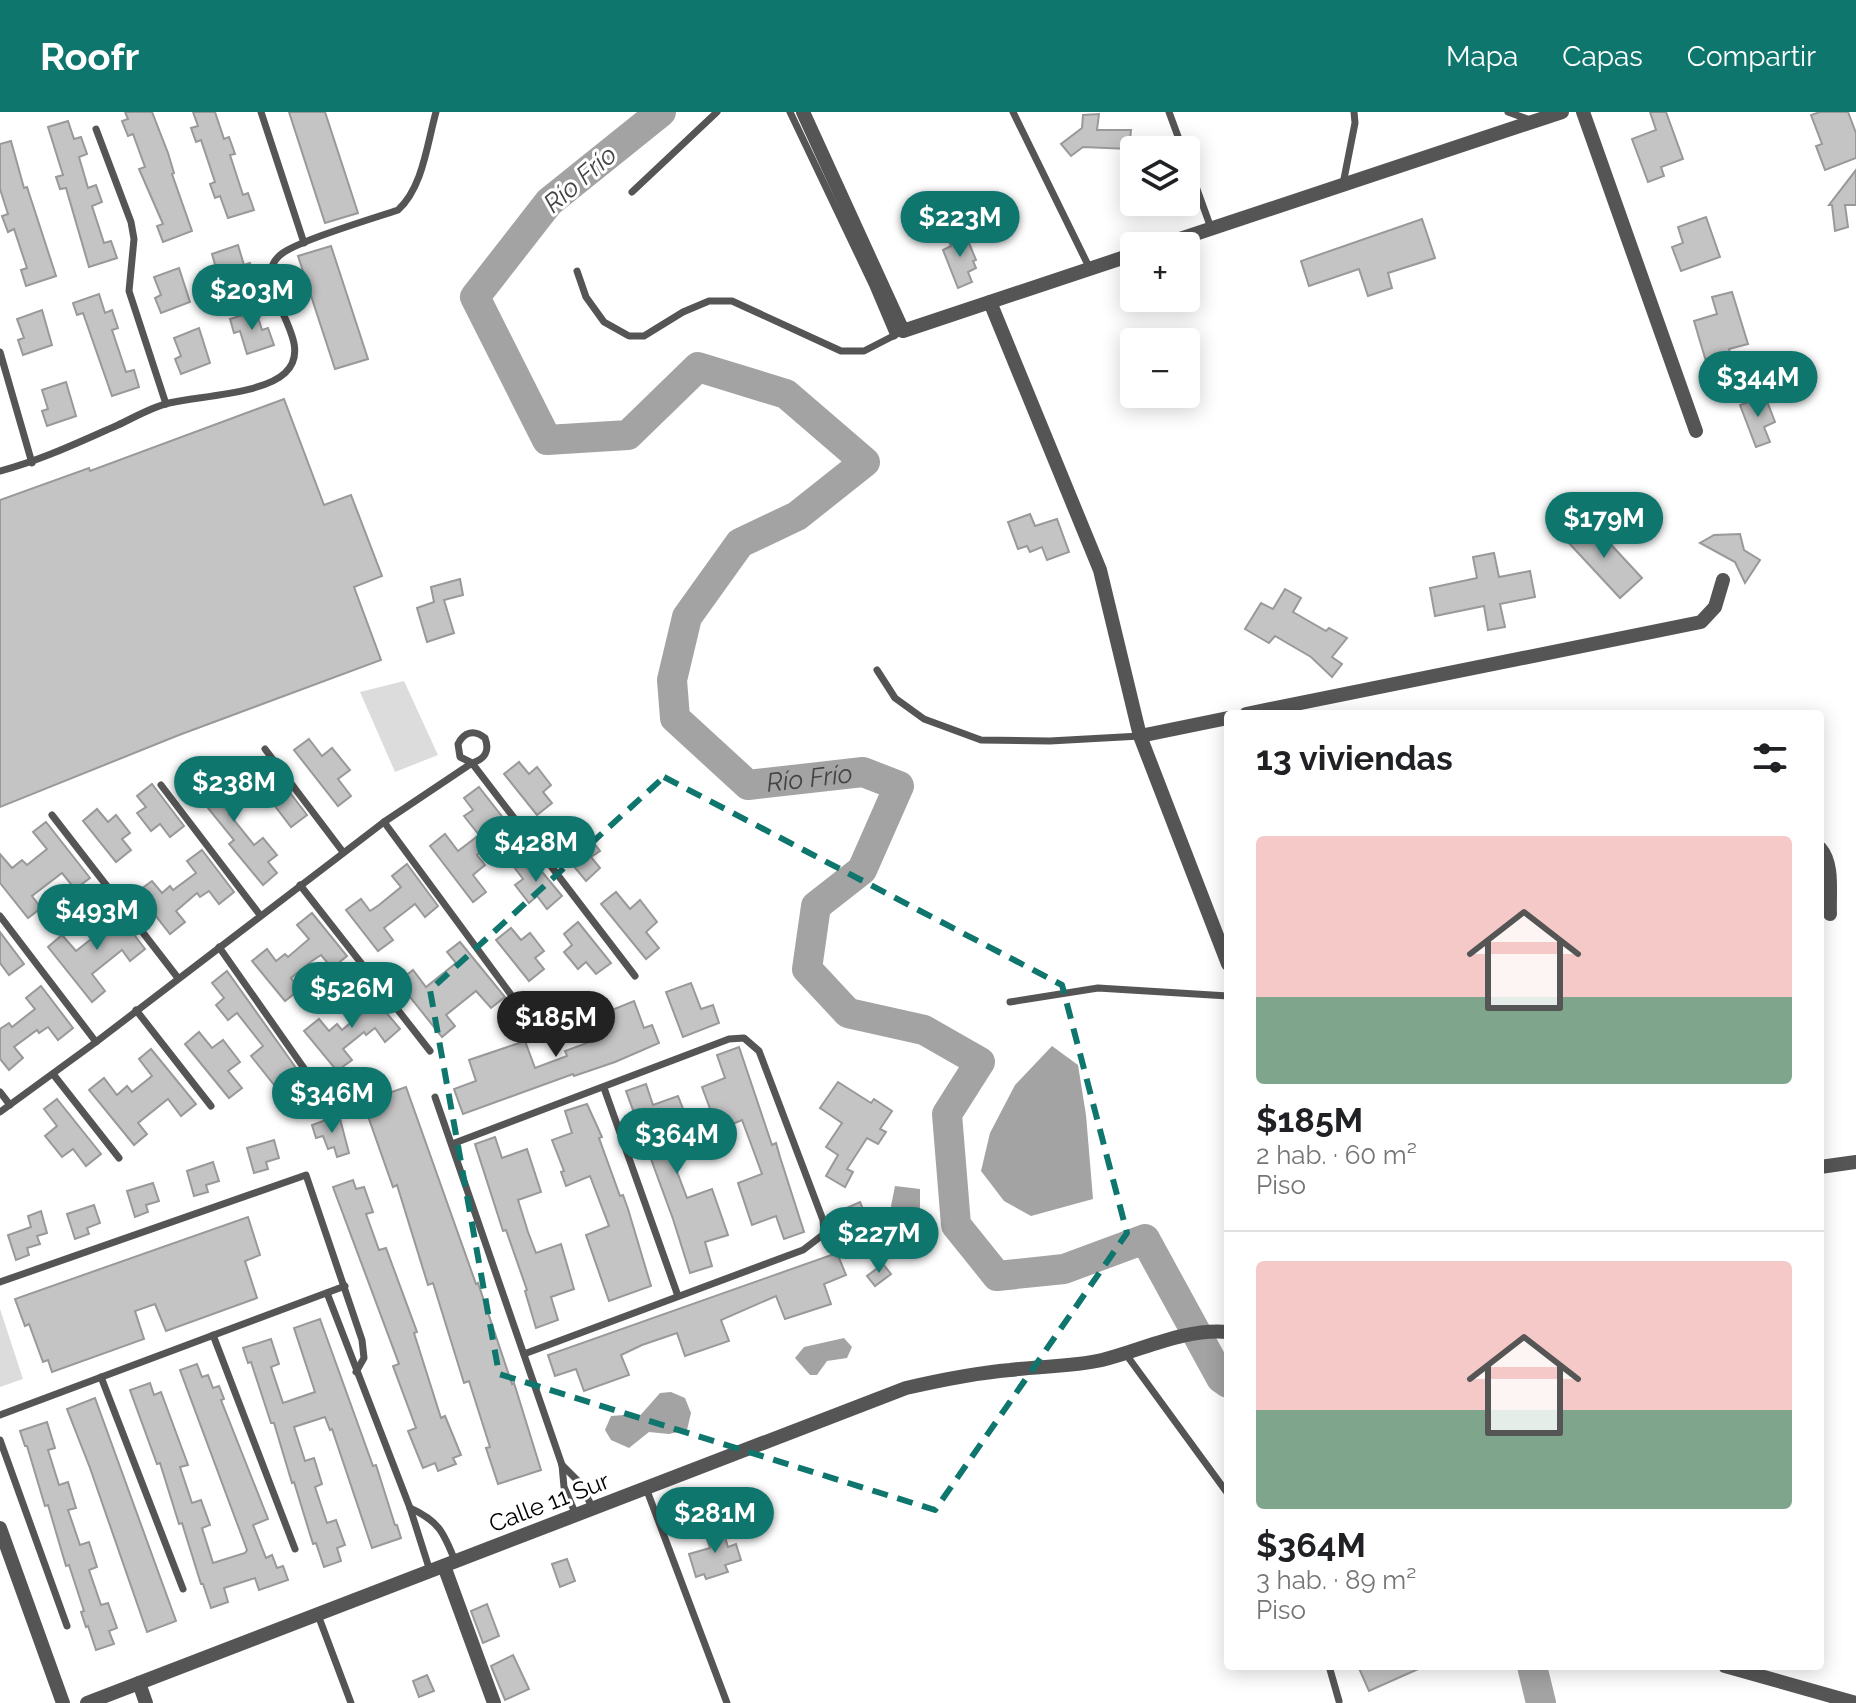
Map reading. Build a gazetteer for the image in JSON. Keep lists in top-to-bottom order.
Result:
{
  "streets": {
    "street": ["Calle 11 Sur"]
  },
  "water": ["Río Frío"],
  "page": {
    "header": "Roofr",
    "nav": ["Mapa", "Capas", "Compartir"],
    "map_buttons": ["+", "−"],
    "price": [
      "$223M",
      "$203M",
      "$344M",
      "$179M",
      "$238M",
      "$428M",
      "$493M",
      "$526M",
      "$185M",
      "$346M",
      "$364M",
      "$227M",
      "$281M"
    ],
    "heading": "13 viviendas",
    "list": [
      {
        "name": "$185M",
        "note": "2 hab. · 60 m² · Piso"
      },
      {
        "name": "$364M",
        "note": "3 hab. · 89 m² · Piso"
      }
    ]
  }
}
